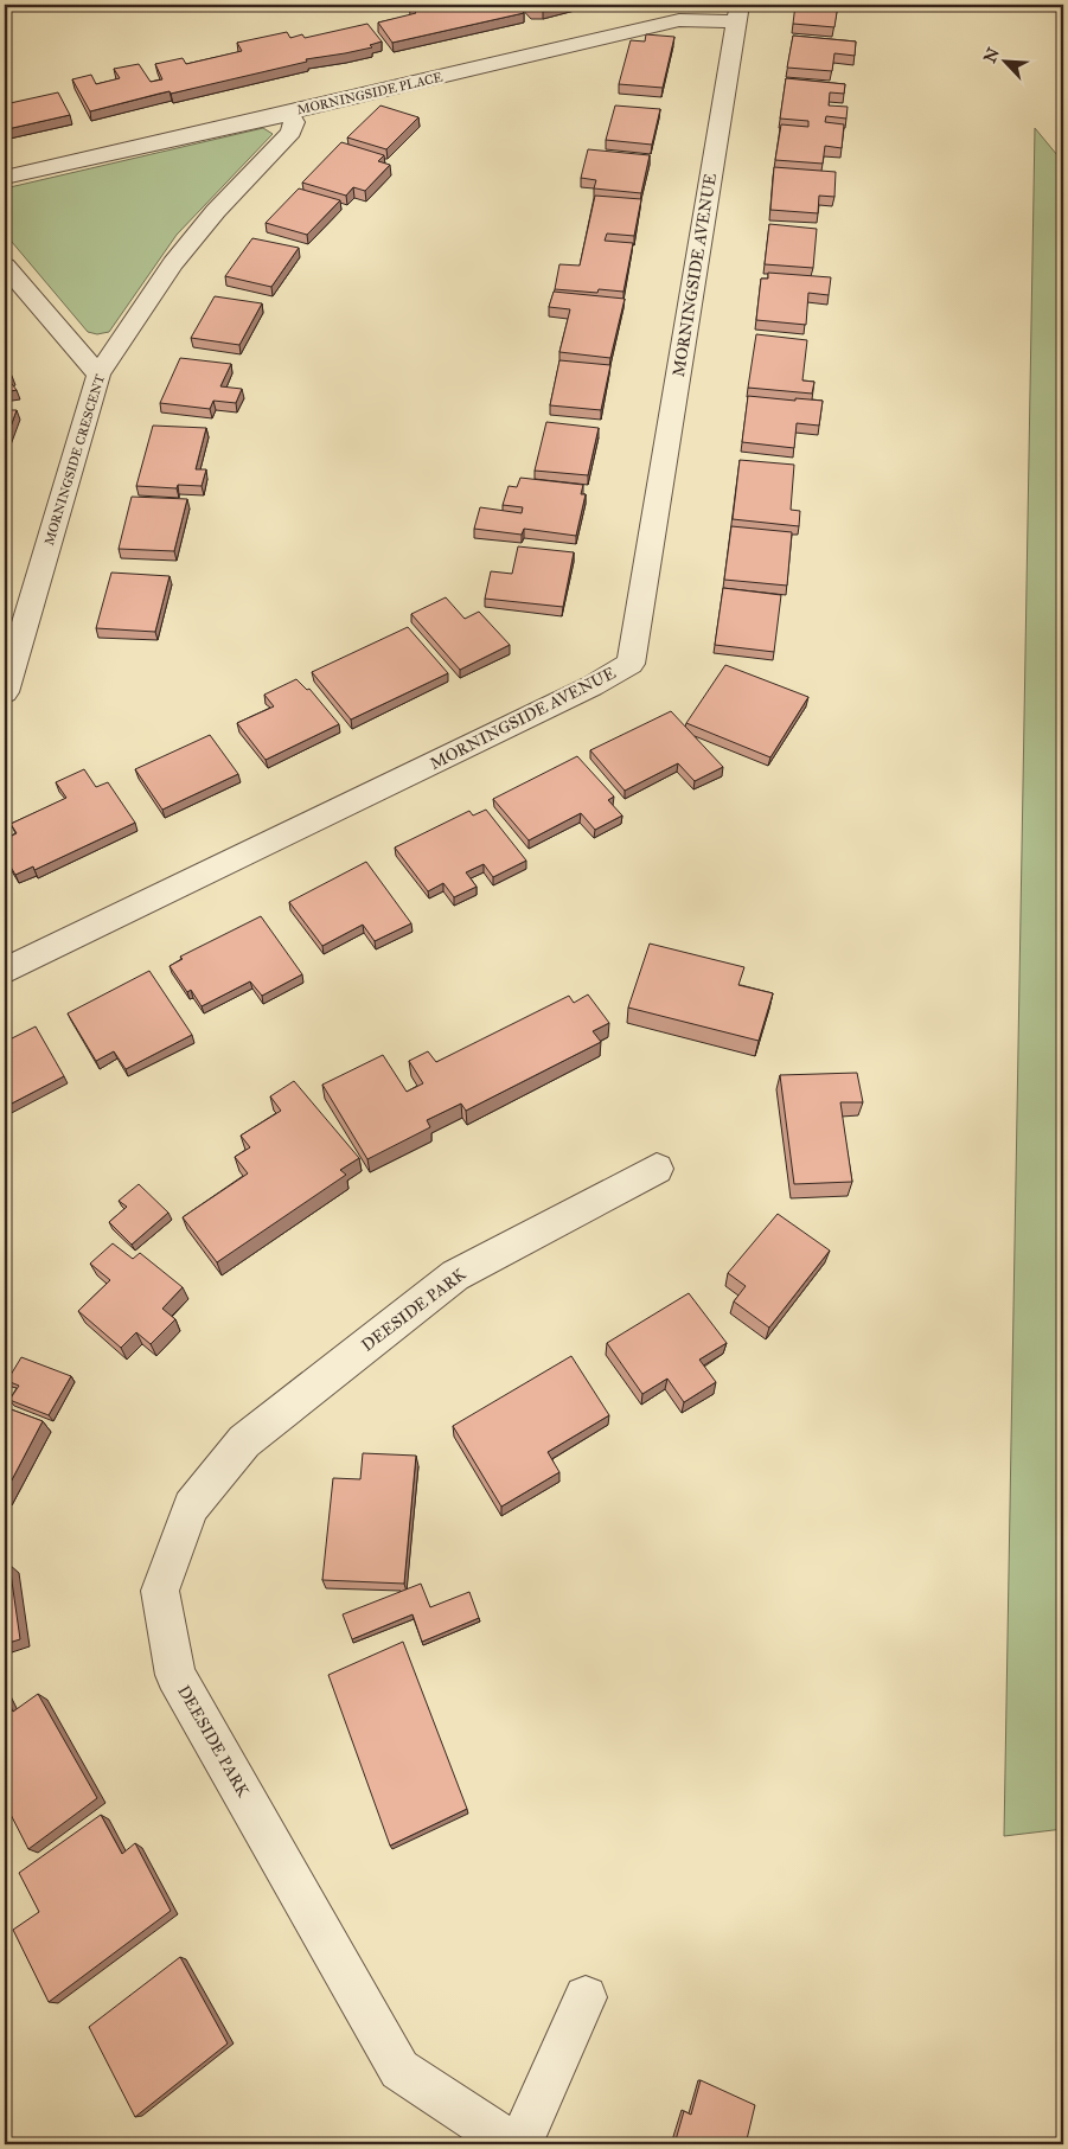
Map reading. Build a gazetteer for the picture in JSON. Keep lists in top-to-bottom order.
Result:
{
  "streets": {
    "street": [
      "MORNINGSIDE PLACE",
      "MORNINGSIDE AVENUE",
      "MORNINGSIDE CRESCENT",
      "DEESIDE PARK"
    ]
  },
  "crossings": [
    ["MORNINGSIDE PLACE", "MORNINGSIDE AVENUE"],
    ["MORNINGSIDE PLACE", "MORNINGSIDE CRESCENT"]
  ],
  "north": "top left"
}
